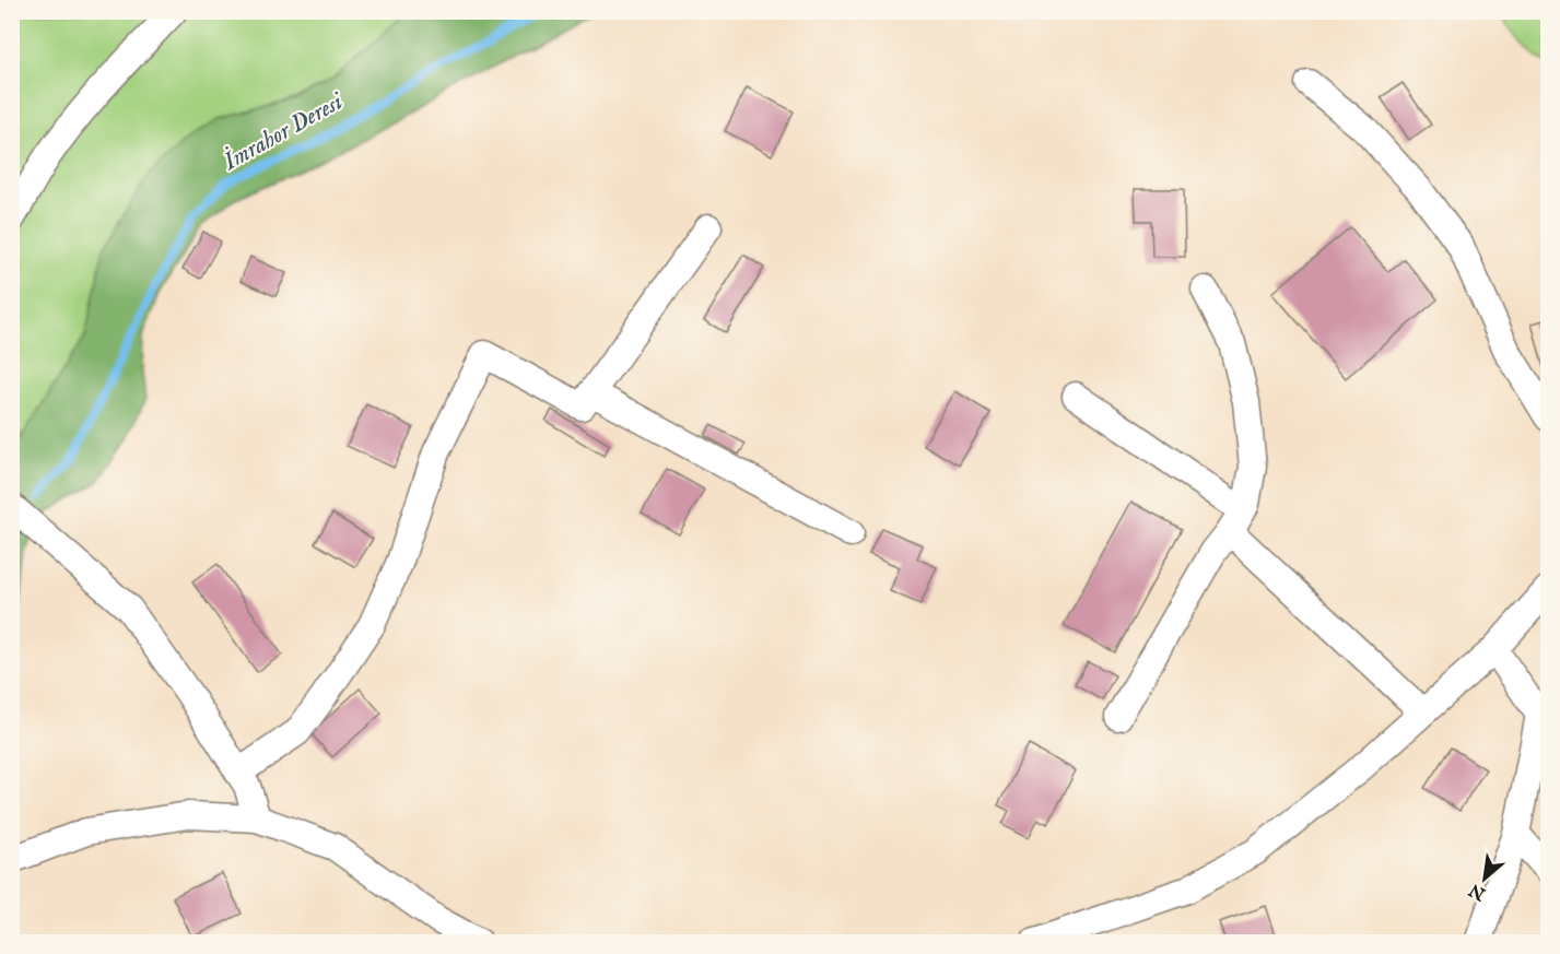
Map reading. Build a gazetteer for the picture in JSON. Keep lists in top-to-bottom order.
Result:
{
  "water": ["İmrahor Deresi"],
  "north": "bottom left"
}
